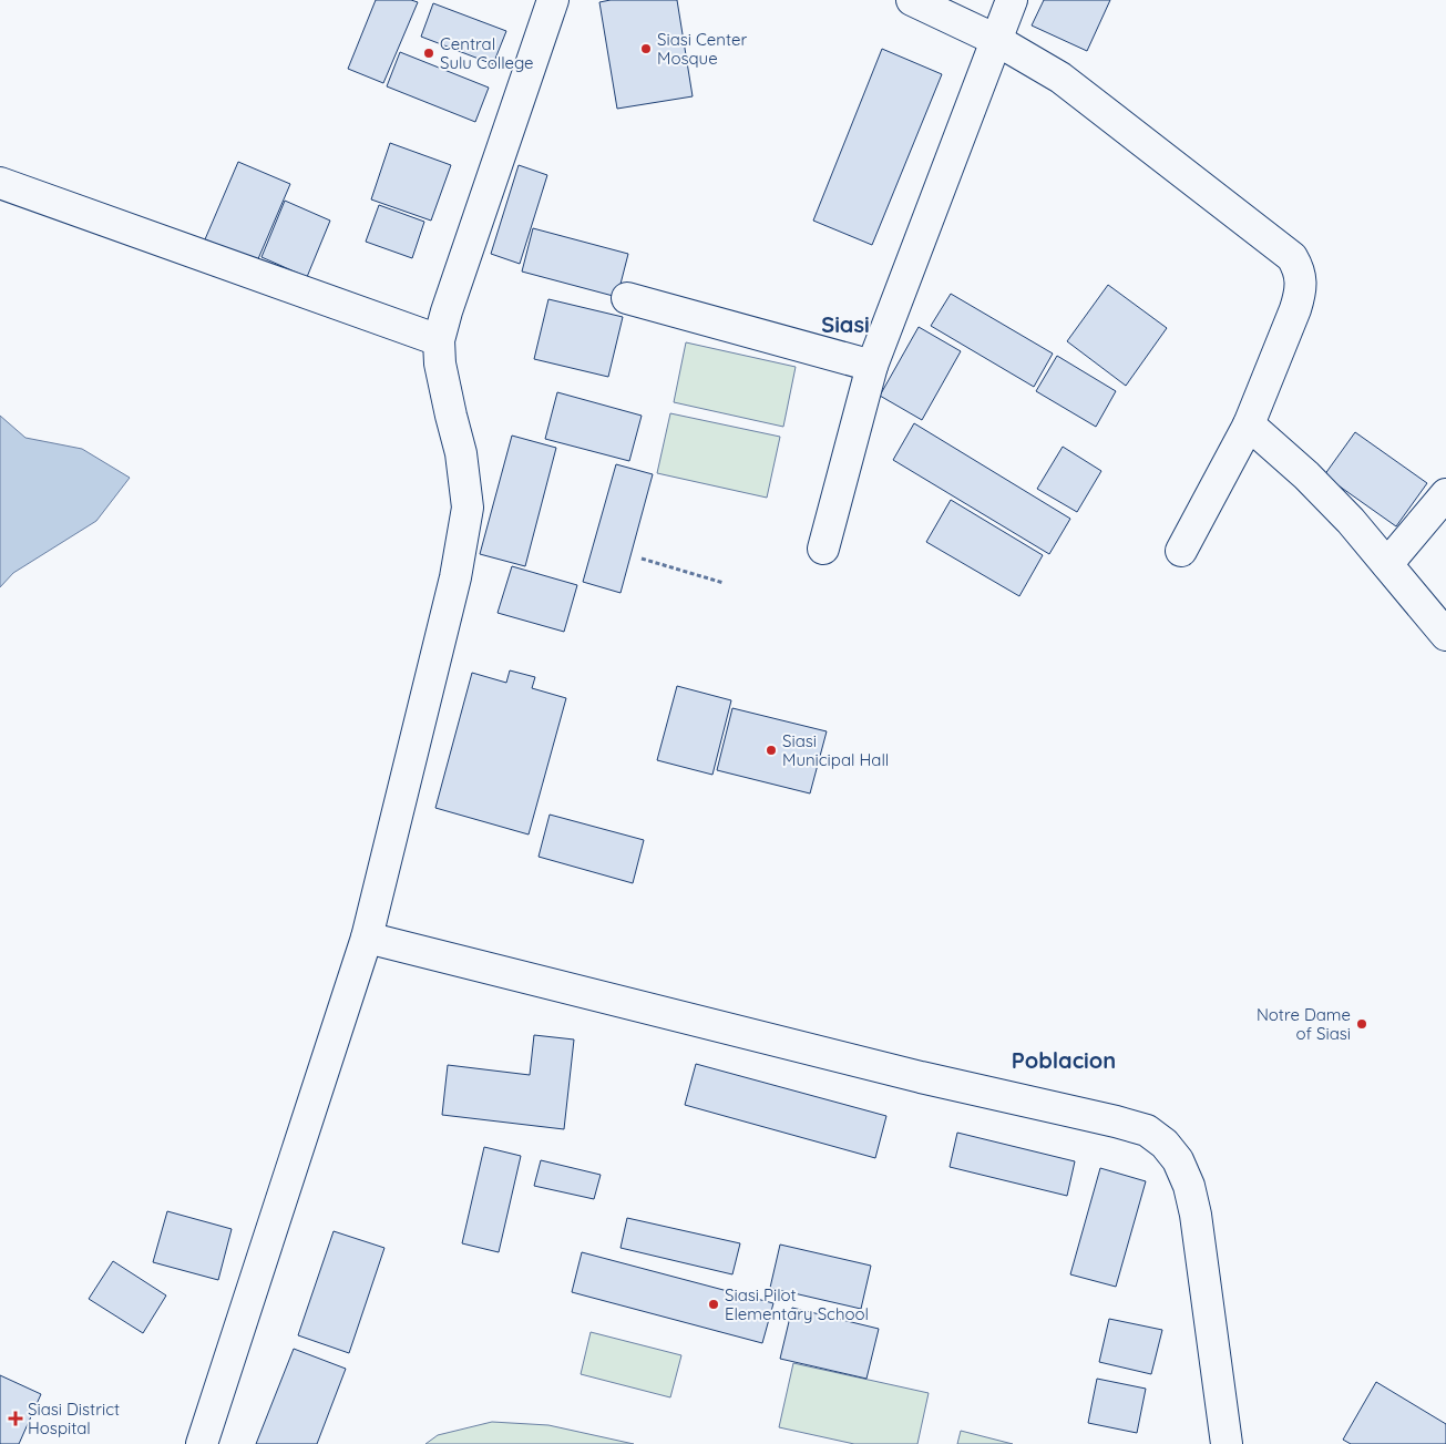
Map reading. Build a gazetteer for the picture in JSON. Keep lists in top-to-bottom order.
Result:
{
  "districts": ["Siasi", "Poblacion"],
  "places": {
    "other": [
      "Siasi Center Mosque",
      "Central Sulu College",
      "Siasi Municipal Hall",
      "Notre Dame of Siasi",
      "Siasi Pilot Elementary School"
    ],
    "health": ["Siasi District Hospital"]
  }
}
